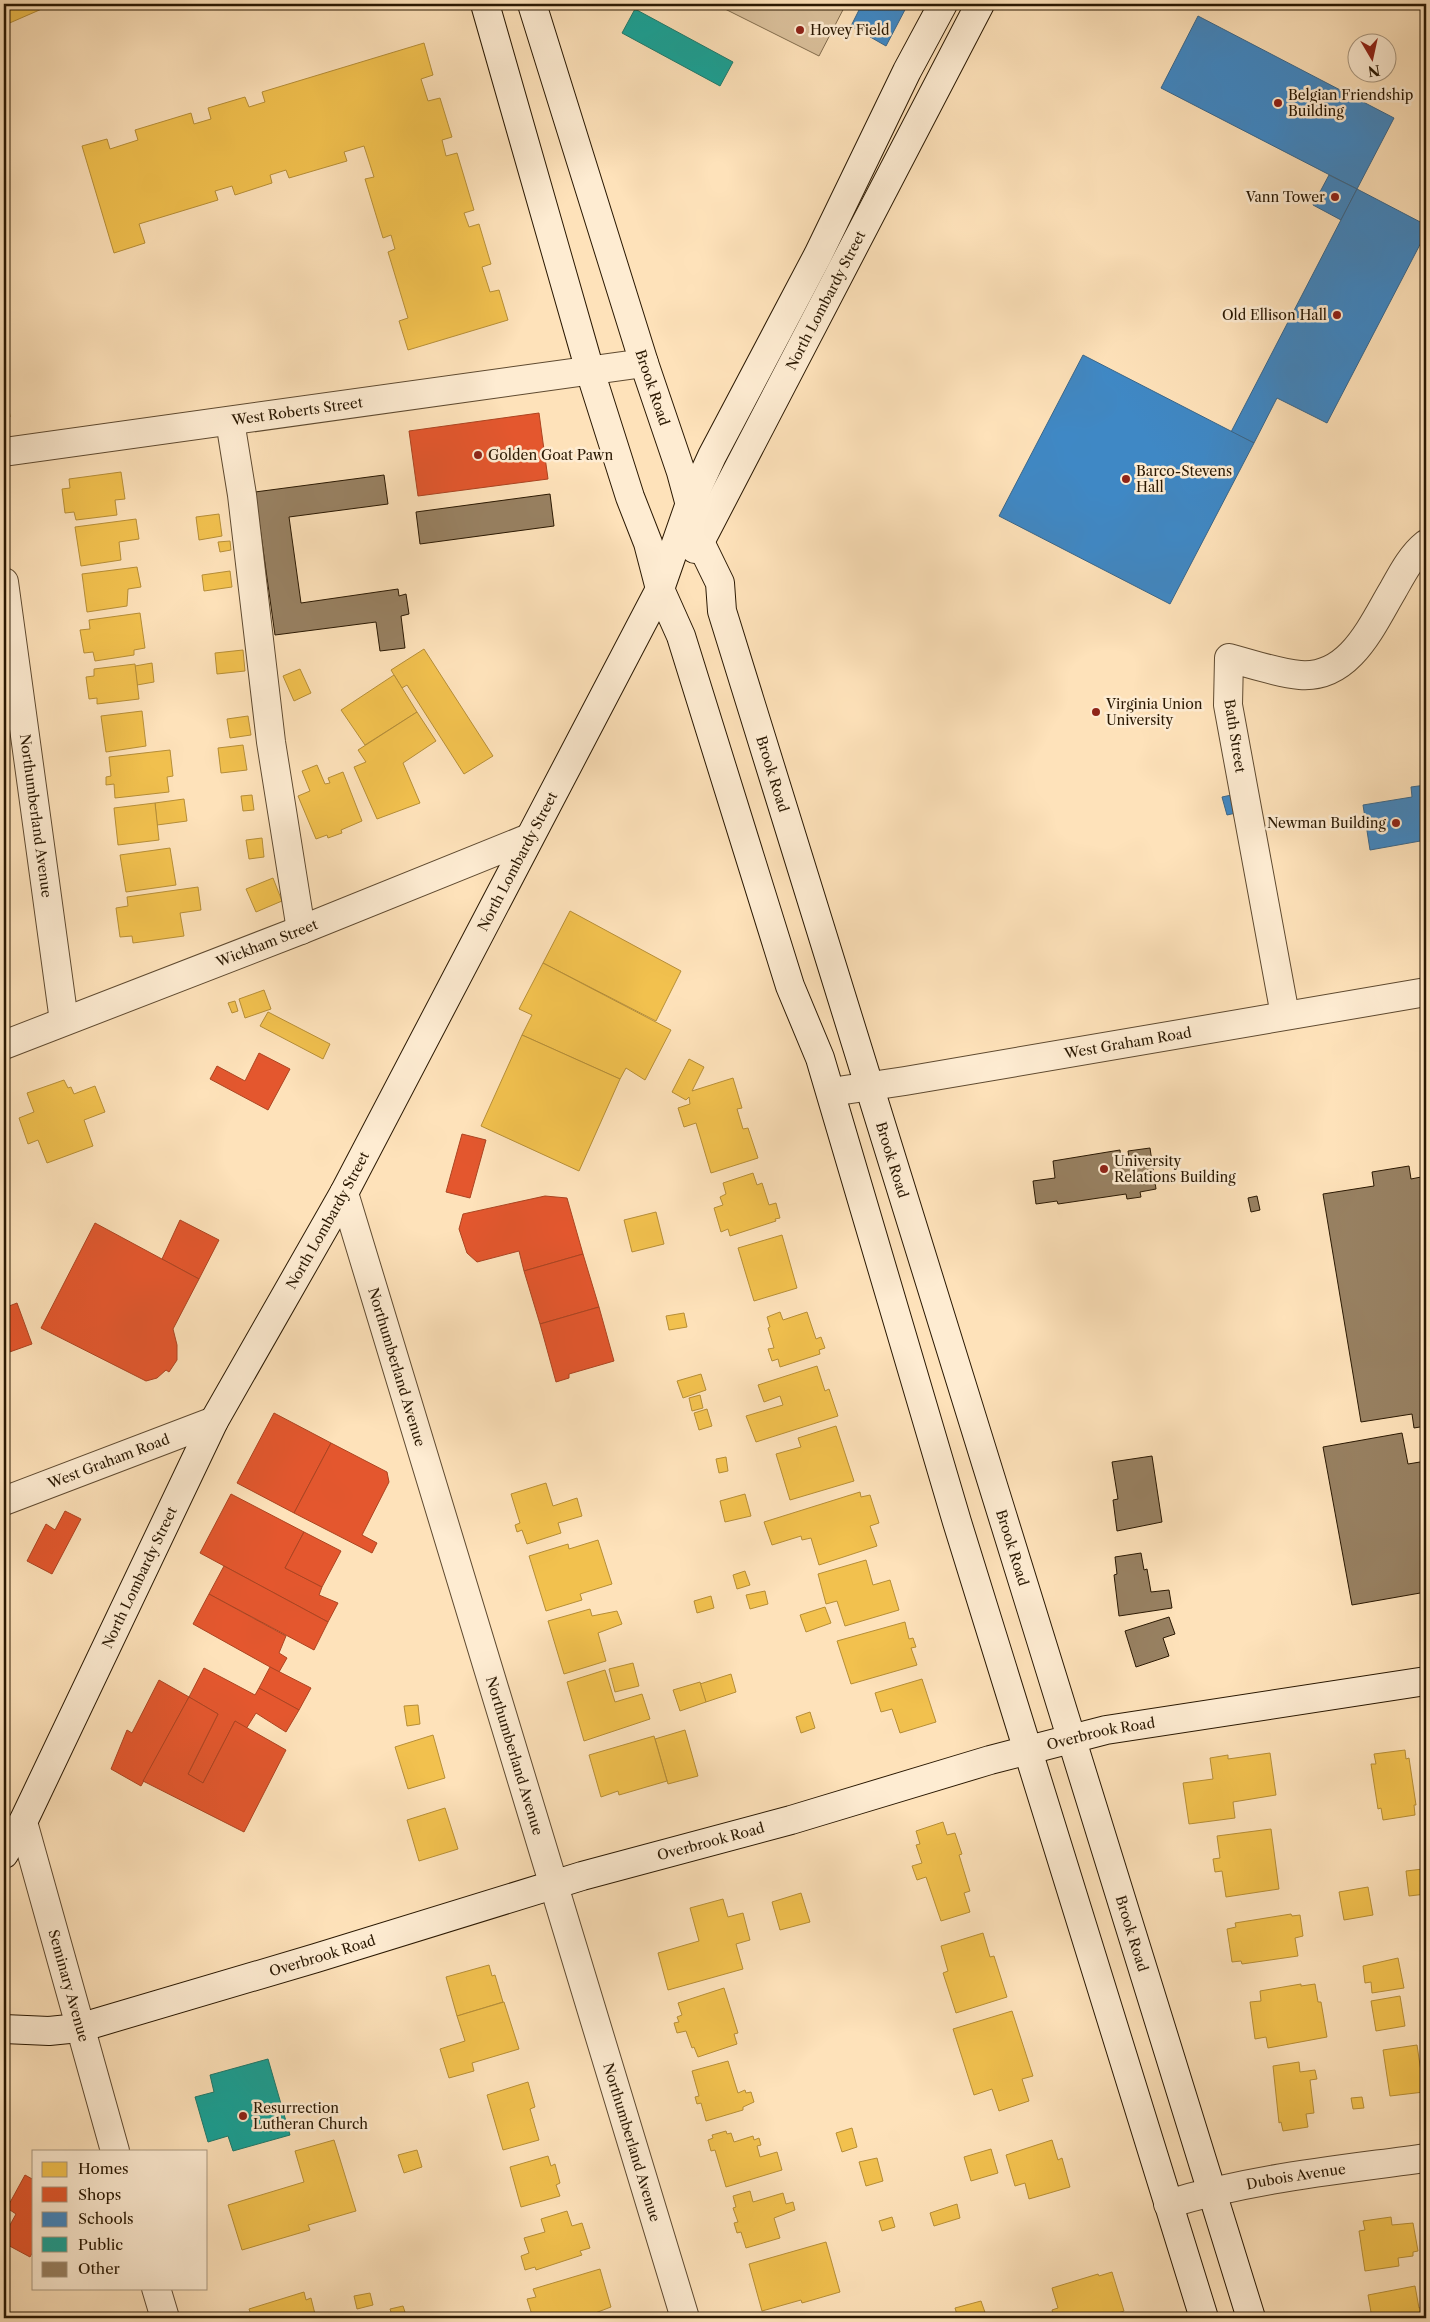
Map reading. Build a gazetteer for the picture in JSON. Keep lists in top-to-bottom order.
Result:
{
  "streets": {
    "main road": [
      "North Lombardy Street",
      "Brook Road",
      "West Roberts Street",
      "Bath Street",
      "Northumberland Avenue",
      "Wickham Street",
      "West Graham Road",
      "Overbrook Road",
      "Seminary Avenue",
      "Dubois Avenue"
    ]
  },
  "crossings": [
    ["North Lombardy Street", "Brook Road"],
    ["North Lombardy Street", "Northumberland Avenue"],
    ["North Lombardy Street", "Wickham Street"],
    ["North Lombardy Street", "West Graham Road"],
    ["North Lombardy Street", "Seminary Avenue"],
    ["Brook Road", "West Roberts Street"],
    ["Brook Road", "West Graham Road"],
    ["Brook Road", "Overbrook Road"],
    ["Brook Road", "Dubois Avenue"],
    ["Bath Street", "West Graham Road"],
    ["Northumberland Avenue", "Wickham Street"],
    ["Northumberland Avenue", "Overbrook Road"],
    ["Overbrook Road", "Seminary Avenue"]
  ],
  "places": [
    "Hovey Field",
    "Belgian Friendship Building",
    "Vann Tower",
    "Old Ellison Hall",
    "Golden Goat Pawn",
    "Barco-Stevens Hall",
    "Virginia Union University",
    "Newman Building",
    "University Relations Building",
    "Resurrection Lutheran Church"
  ],
  "legend": [
    "Homes",
    "Shops",
    "Schools",
    "Public",
    "Other"
  ],
  "north": "bottom"
}
